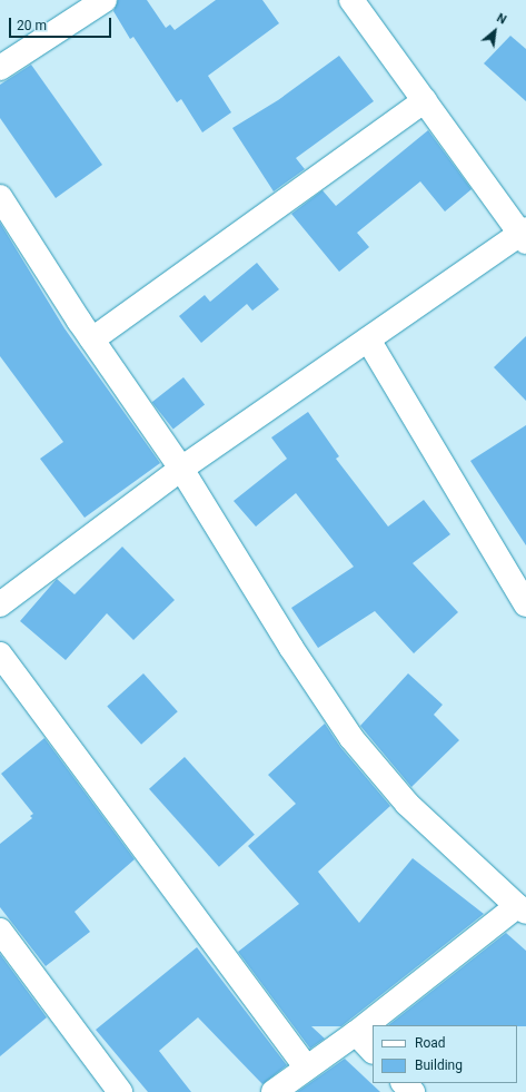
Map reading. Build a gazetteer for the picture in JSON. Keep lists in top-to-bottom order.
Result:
{
  "legend": ["Road", "Building"],
  "scale_bar": "20 m",
  "north": "top right"
}
